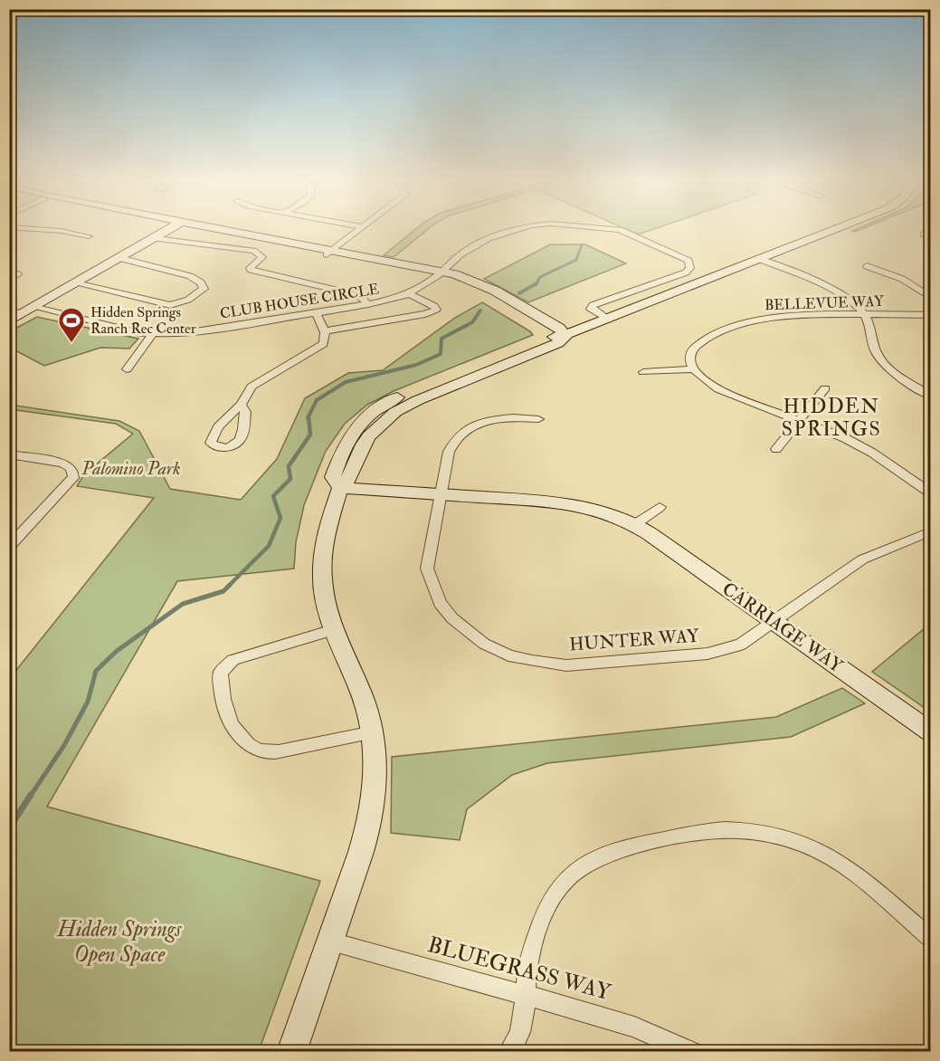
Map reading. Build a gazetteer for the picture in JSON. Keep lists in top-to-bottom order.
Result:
{
  "streets": {
    "main road": ["CARRIAGE WAY"],
    "street": [
      "CLUB HOUSE CIRCLE",
      "BELLEVUE WAY",
      "HUNTER WAY",
      "BLUEGRASS WAY"
    ]
  },
  "crossings": [
    ["CARRIAGE WAY", "HUNTER WAY"]
  ],
  "districts": ["HIDDEN SPRINGS"],
  "parks": ["Palomino Park", "Hidden Springs Open Space"],
  "places": {
    "sports": ["Hidden Springs Ranch Rec Center"]
  }
}
